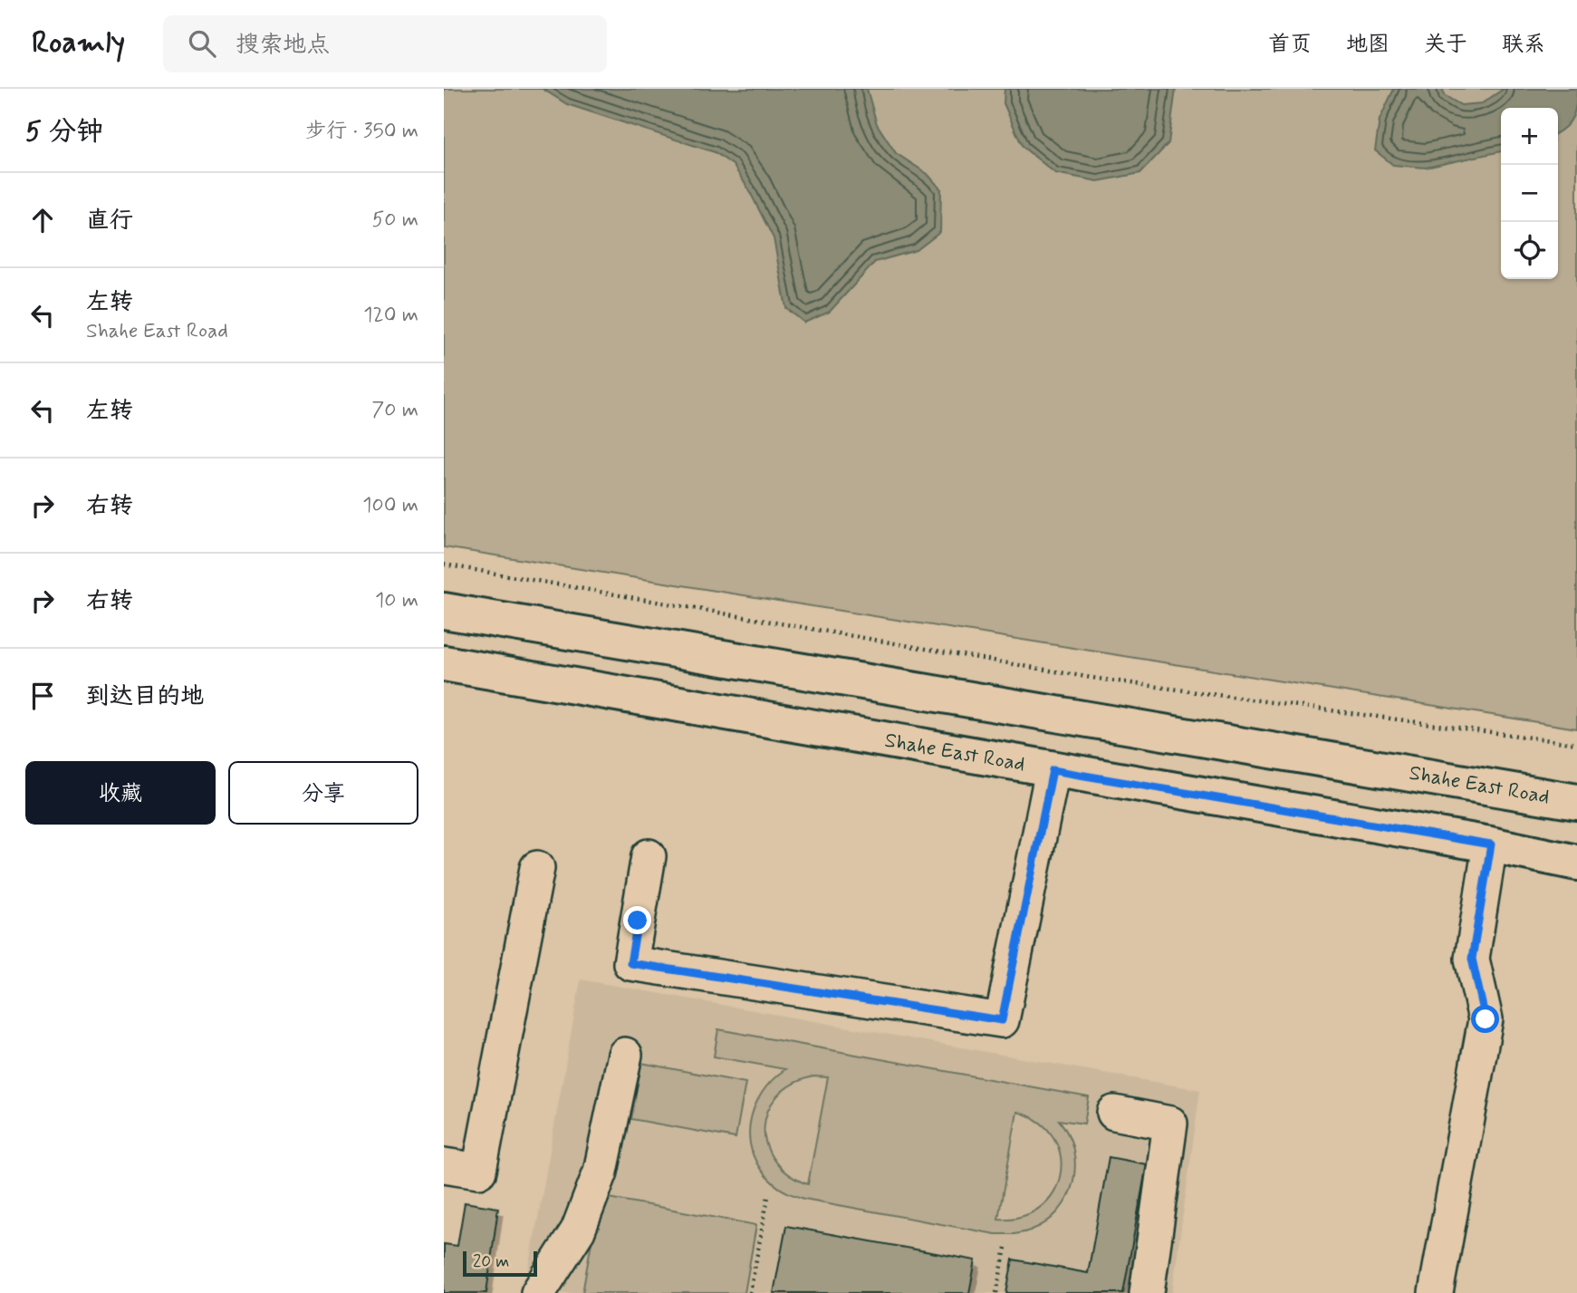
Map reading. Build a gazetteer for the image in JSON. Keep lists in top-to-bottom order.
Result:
{
  "streets": {
    "main road": ["Shahe East Road"]
  },
  "scale_bar": "20 m",
  "page": {
    "header": "Roamly",
    "search": "搜索地点",
    "nav": [
      "首页",
      "地图",
      "关于",
      "联系"
    ],
    "heading": ["5 分钟", "步行 · 350 m"],
    "map_buttons": ["+", "−"],
    "list": [
      ["直行", "50 m"],
      ["左转", "Shahe East Road", "120 m"],
      ["左转", "70 m"],
      ["右转", "100 m"],
      ["右转", "10 m"],
      "到达目的地"
    ],
    "buttons": ["收藏", "分享"],
    "scale": "20 m"
  }
}
